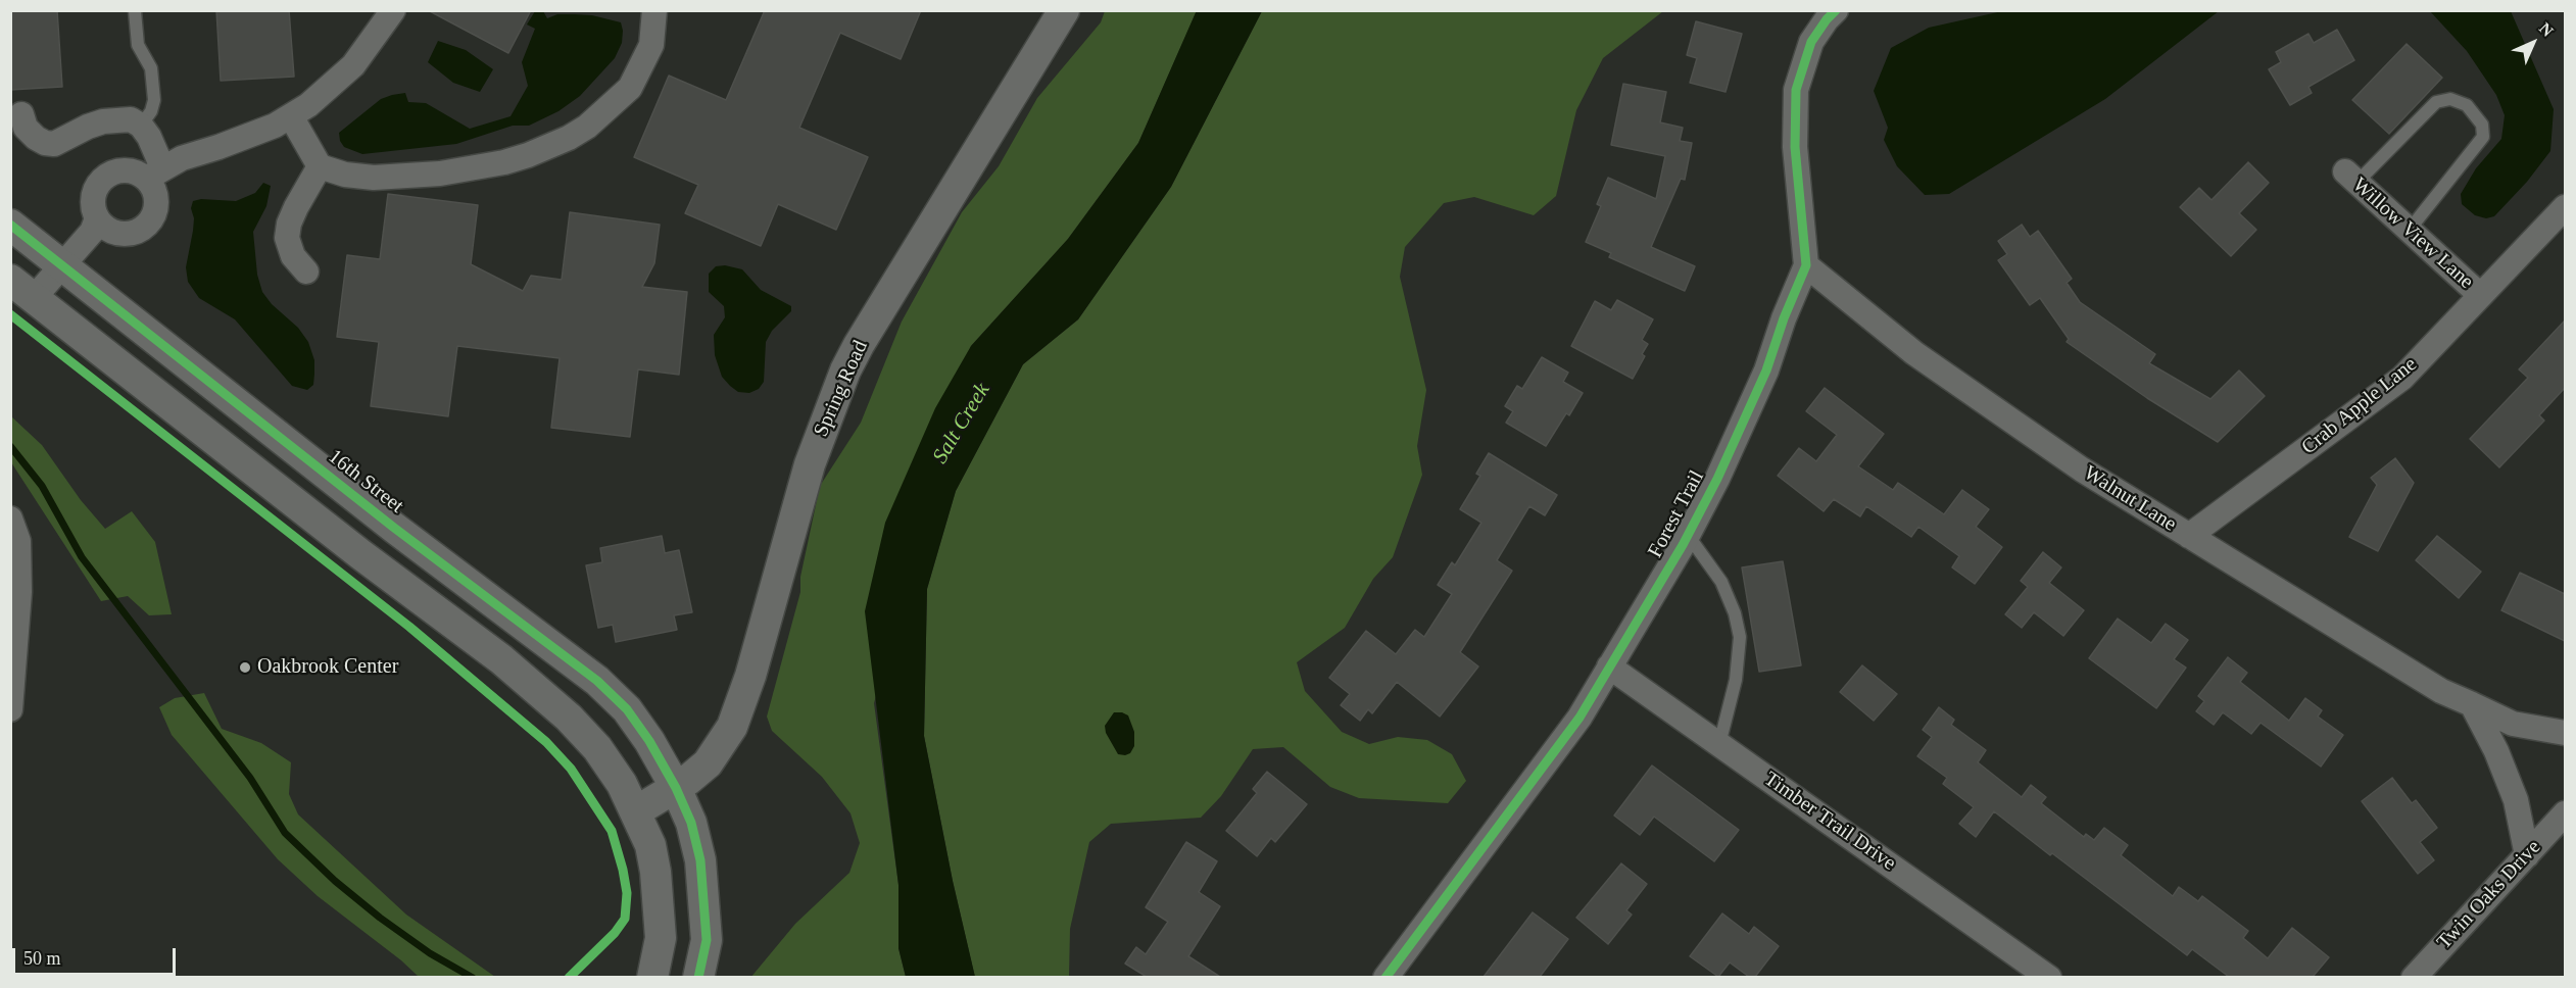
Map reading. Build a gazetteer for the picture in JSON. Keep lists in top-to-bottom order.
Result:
{
  "streets": {
    "street": [
      "Willow View Lane",
      "Spring Road",
      "Crab Apple Lane",
      "16th Street",
      "Walnut Lane",
      "Forest Trail",
      "Timber Trail Drive",
      "Twin Oaks Drive"
    ]
  },
  "crossings": [
    ["Willow View Lane", "Crab Apple Lane"],
    ["Spring Road", "16th Street"],
    ["Crab Apple Lane", "Walnut Lane"],
    ["Walnut Lane", "Forest Trail"],
    ["Forest Trail", "Timber Trail Drive"]
  ],
  "water": ["Salt Creek"],
  "places": ["Oakbrook Center"],
  "scale_bar": "50 m",
  "north": "top right"
}
